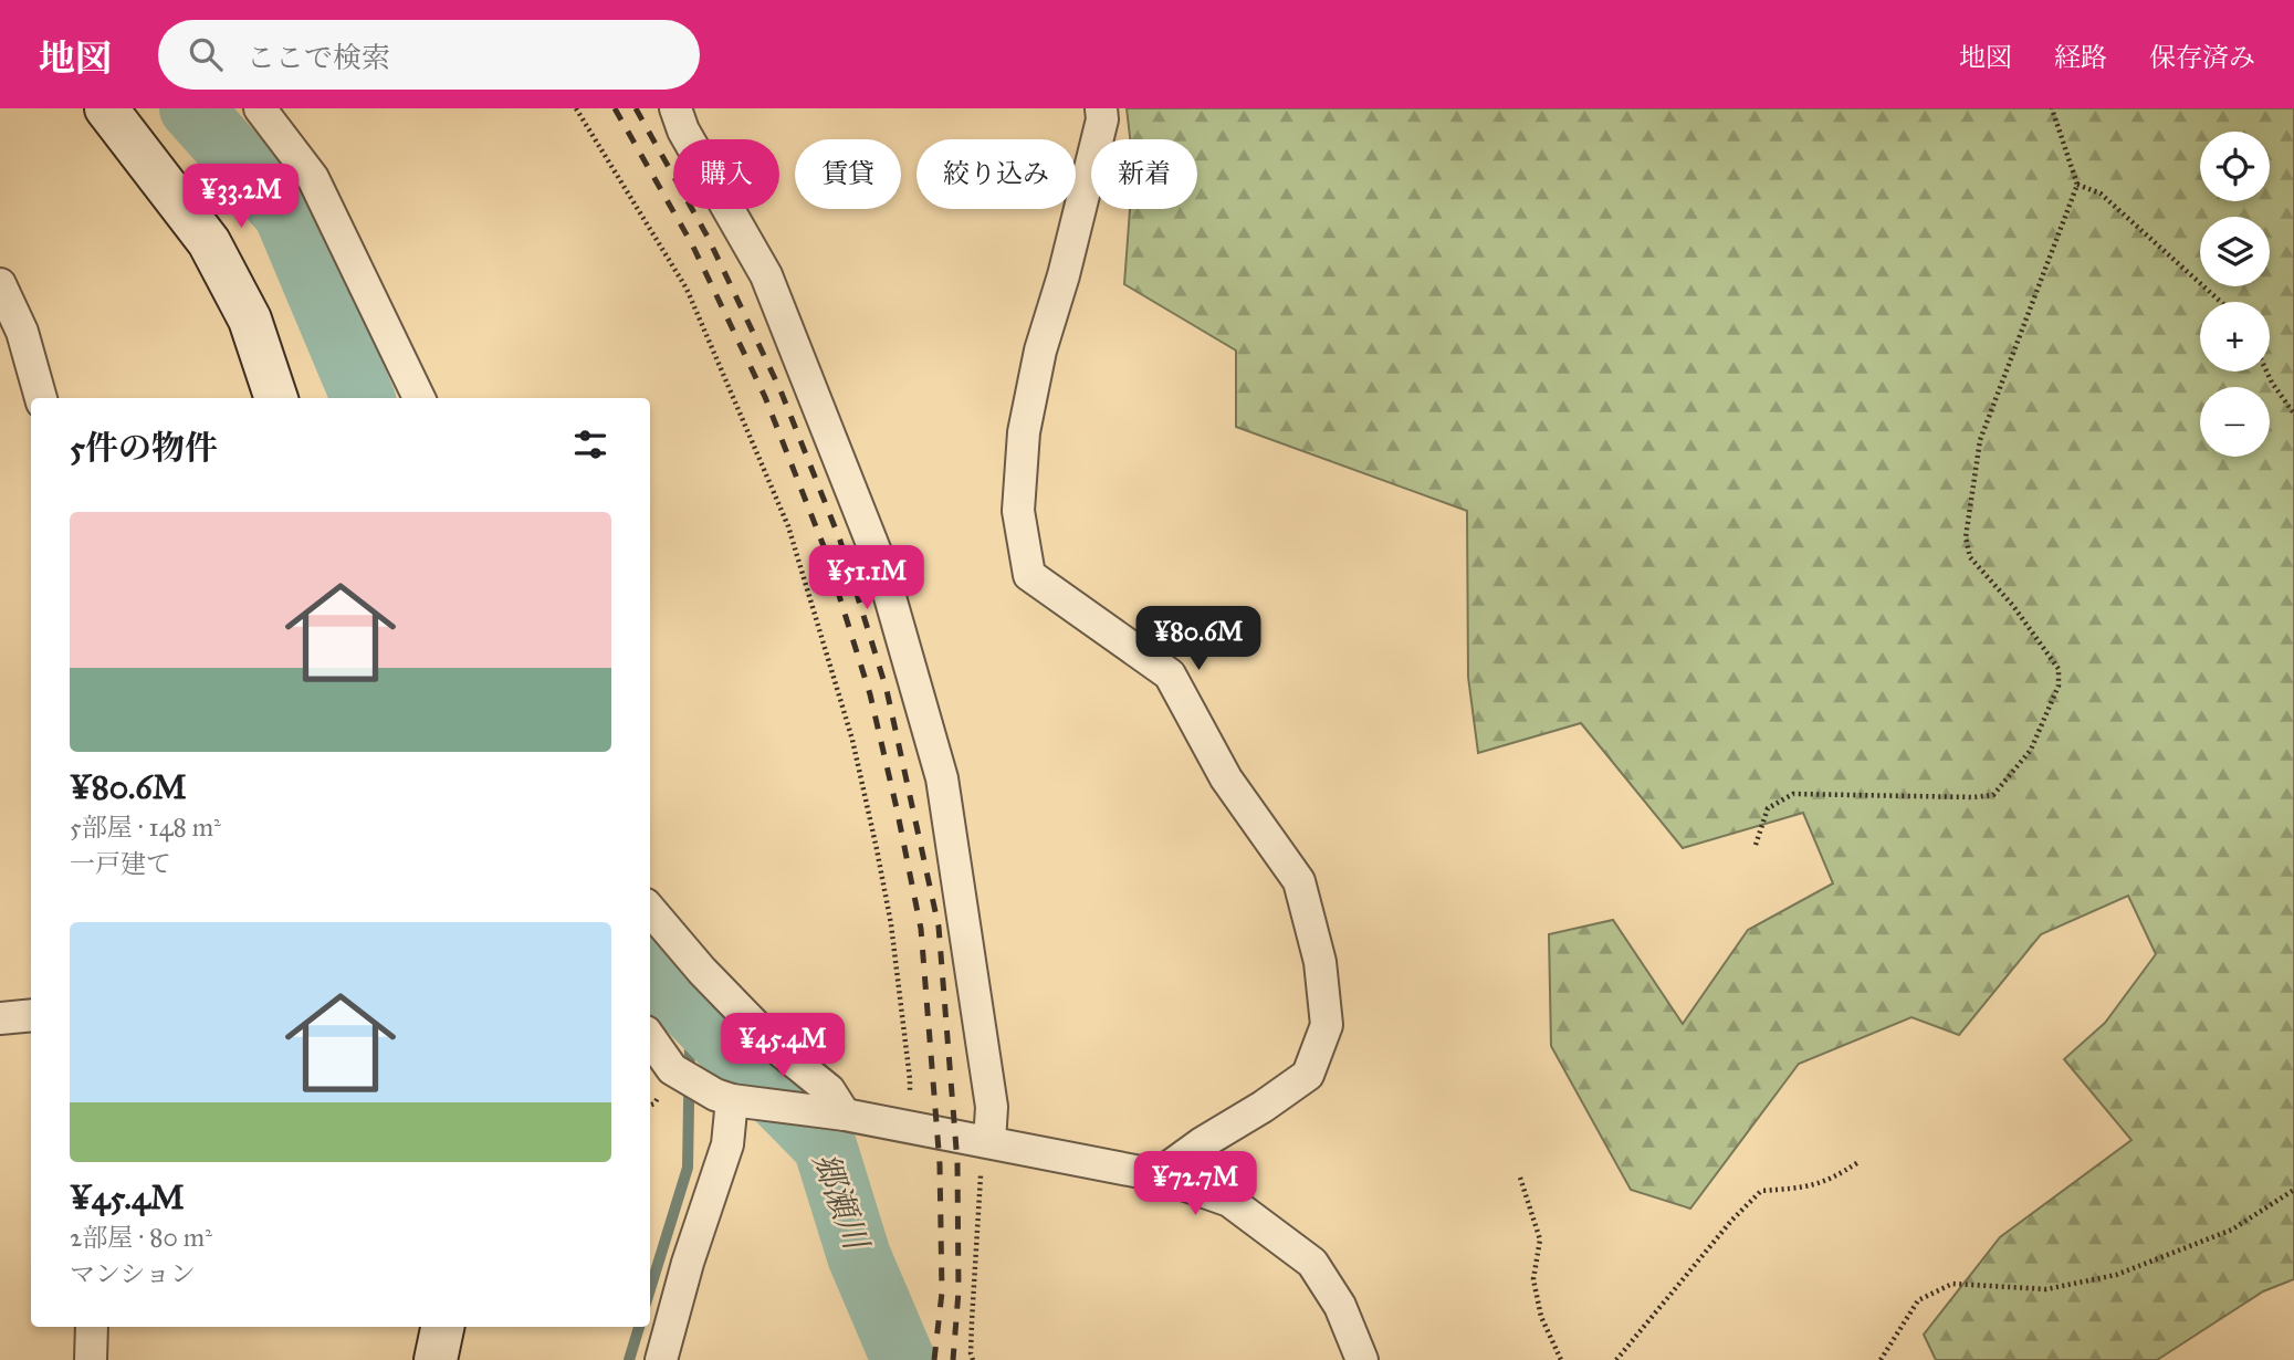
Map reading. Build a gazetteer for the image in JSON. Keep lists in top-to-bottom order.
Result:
{
  "water": ["郷瀬川"],
  "page": {
    "header": "地図",
    "search": "ここで検索",
    "nav": ["地図", "経路", "保存済み"],
    "map_buttons": ["+", "−"],
    "chip": [
      "購入",
      "賃貸",
      "絞り込み",
      "新着"
    ],
    "price": [
      "¥33.2M",
      "¥51.1M",
      "¥80.6M",
      "¥45.4M",
      "¥72.7M"
    ],
    "heading": "5件の物件",
    "list": [
      {
        "name": "¥80.6M",
        "note": "5部屋 · 148 m² · 一戸建て"
      },
      {
        "name": "¥45.4M",
        "note": "2部屋 · 80 m² · マンション"
      }
    ]
  }
}
